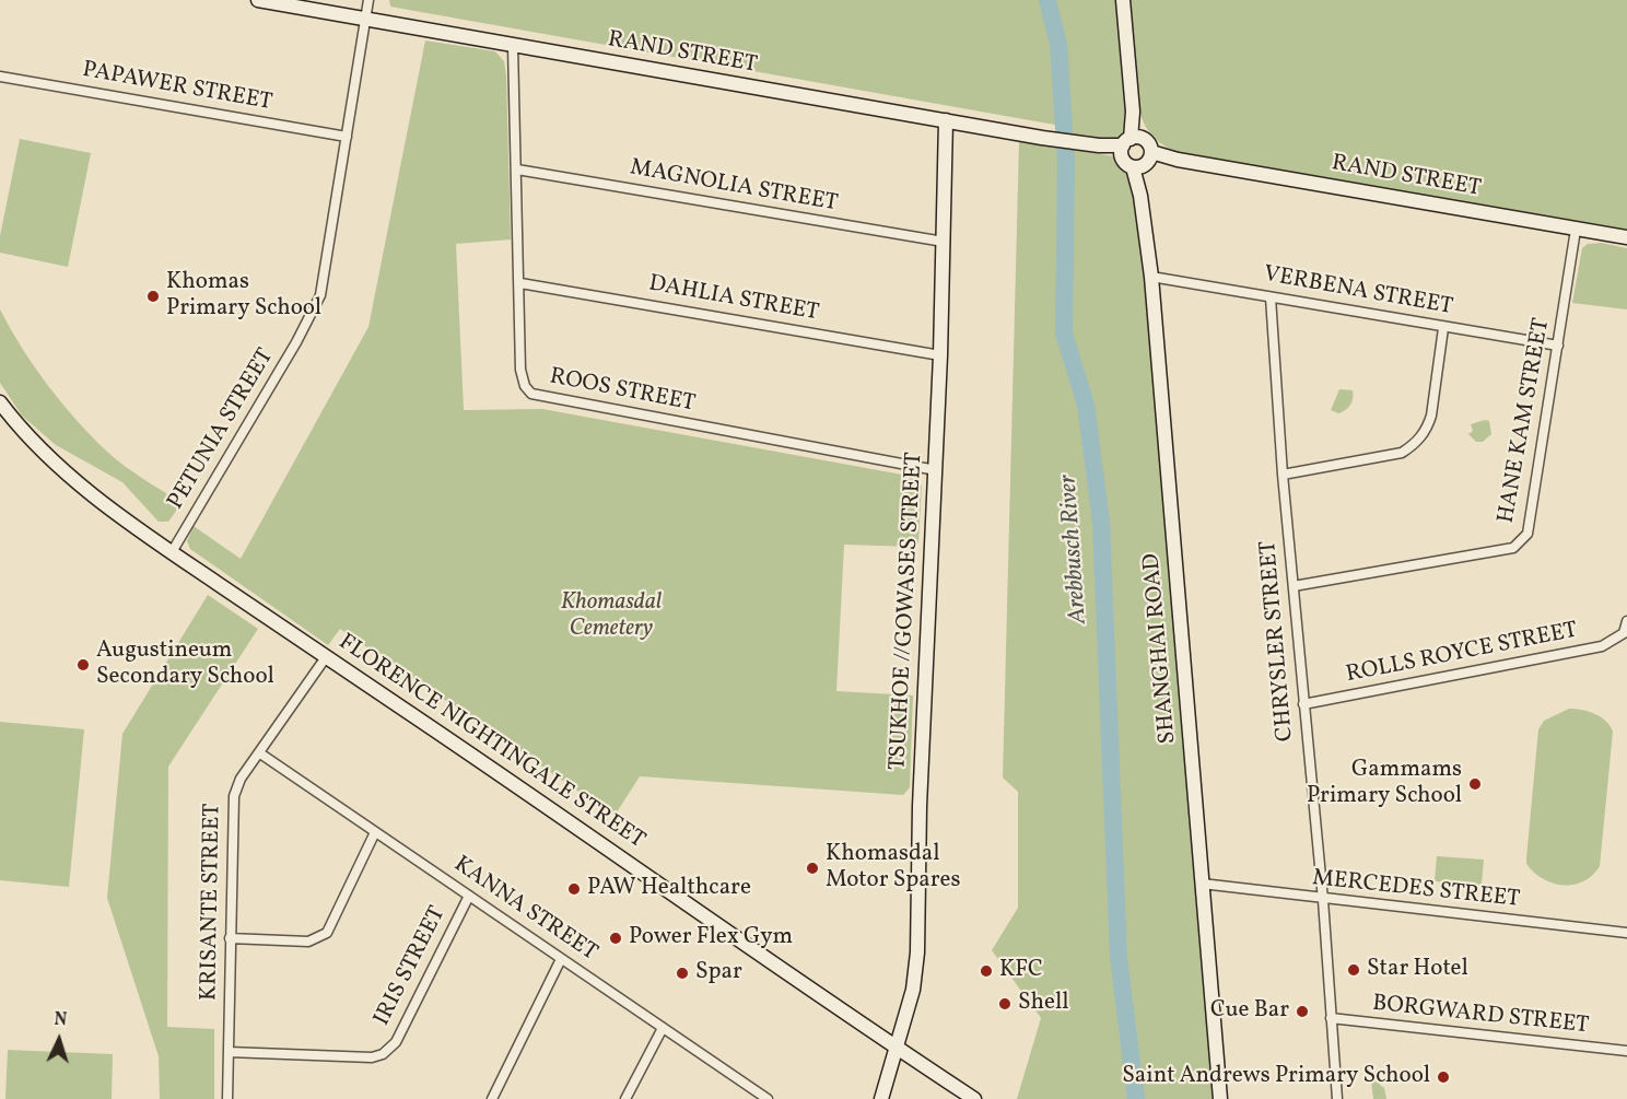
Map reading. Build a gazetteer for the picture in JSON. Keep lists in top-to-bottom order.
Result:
{
  "streets": {
    "street": [
      "RAND STREET",
      "PAPAWER STREET",
      "MAGNOLIA STREET",
      "VERBENA STREET",
      "DAHLIA STREET",
      "ROOS STREET",
      "HANE KAM STREET",
      "PETUNIA STREET",
      "TSUKHOE //GOWASES STREET",
      "CHRYSLER STREET",
      "SHANGHAI ROAD",
      "ROLLS ROYCE STREET",
      "FLORENCE NIGHTINGALE STREET",
      "MERCEDES STREET",
      "KRISANTE STREET",
      "KANNA STREET",
      "IRIS STREET",
      "BORGWARD STREET"
    ]
  },
  "crossings": [
    ["RAND STREET", "ROOS STREET"],
    ["RAND STREET", "HANE KAM STREET"],
    ["RAND STREET", "PETUNIA STREET"],
    ["RAND STREET", "TSUKHOE //GOWASES STREET"],
    ["RAND STREET", "SHANGHAI ROAD"],
    ["PAPAWER STREET", "PETUNIA STREET"],
    ["MAGNOLIA STREET", "ROOS STREET"],
    ["MAGNOLIA STREET", "TSUKHOE //GOWASES STREET"],
    ["VERBENA STREET", "HANE KAM STREET"],
    ["VERBENA STREET", "CHRYSLER STREET"],
    ["VERBENA STREET", "SHANGHAI ROAD"],
    ["DAHLIA STREET", "ROOS STREET"],
    ["DAHLIA STREET", "TSUKHOE //GOWASES STREET"],
    ["ROOS STREET", "TSUKHOE //GOWASES STREET"],
    ["HANE KAM STREET", "CHRYSLER STREET"],
    ["PETUNIA STREET", "FLORENCE NIGHTINGALE STREET"],
    ["TSUKHOE //GOWASES STREET", "FLORENCE NIGHTINGALE STREET"],
    ["CHRYSLER STREET", "ROLLS ROYCE STREET"],
    ["CHRYSLER STREET", "MERCEDES STREET"],
    ["CHRYSLER STREET", "BORGWARD STREET"],
    ["SHANGHAI ROAD", "MERCEDES STREET"],
    ["FLORENCE NIGHTINGALE STREET", "KRISANTE STREET"],
    ["KRISANTE STREET", "KANNA STREET"],
    ["KRISANTE STREET", "IRIS STREET"],
    ["KANNA STREET", "IRIS STREET"]
  ],
  "water": ["Arebbusch River"],
  "parks": ["Khomasdal Cemetery"],
  "places": [
    "Khomas Primary School",
    "Augustineum Secondary School",
    "Gammams Primary School",
    "Khomasdal Motor Spares",
    "PAW Healthcare",
    "Power Flex Gym",
    "Star Hotel",
    "KFC",
    "Spar",
    "Shell",
    "Cue Bar",
    "Saint Andrews Primary School"
  ],
  "north": "top"
}
